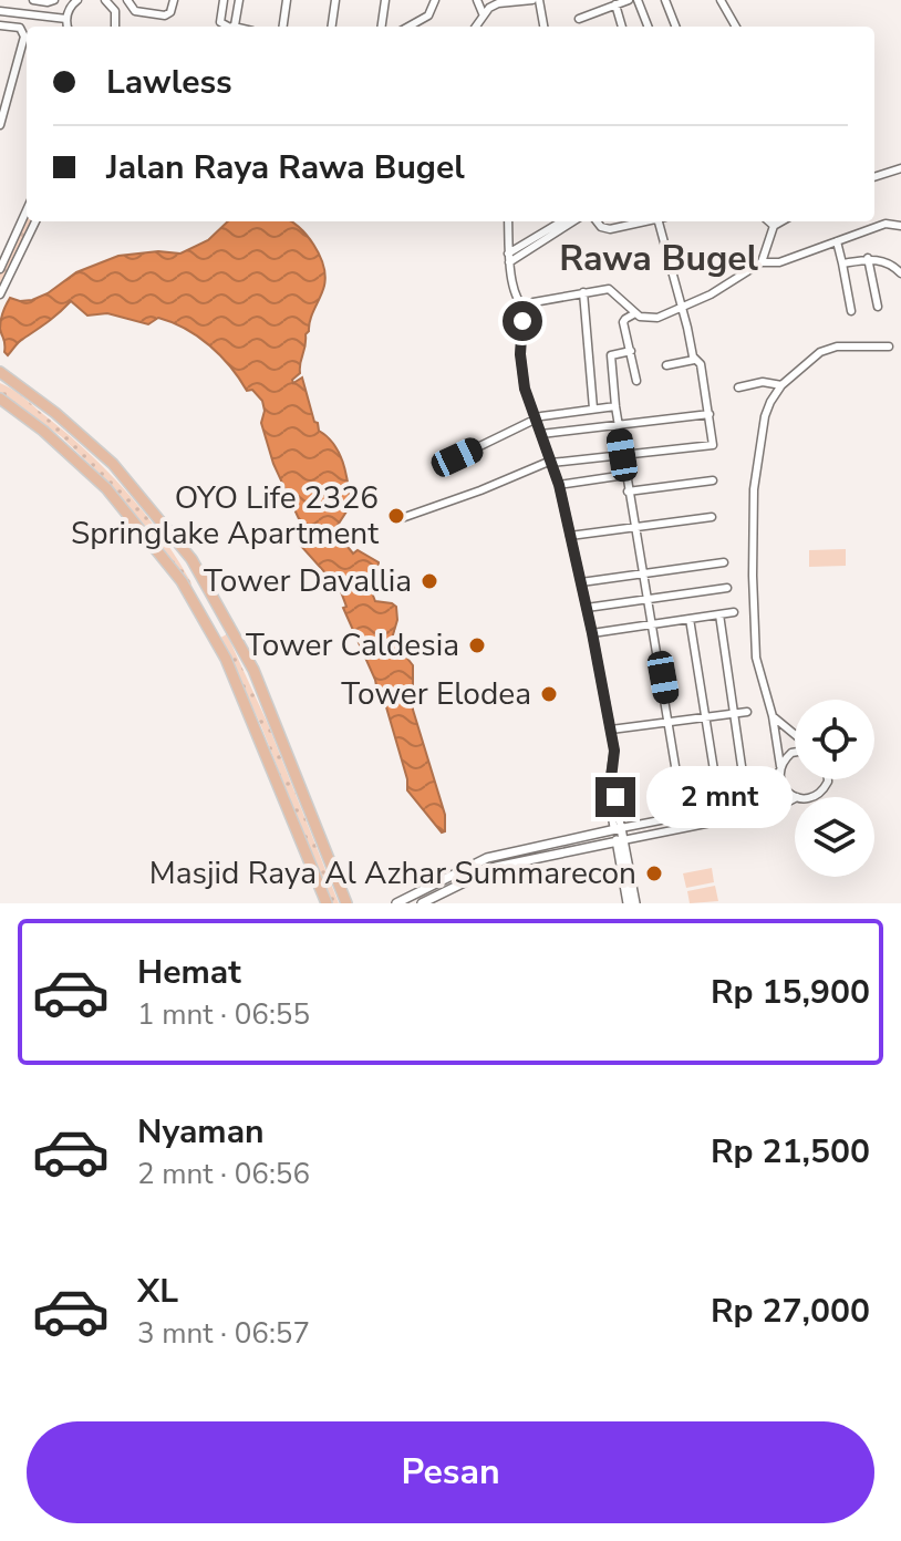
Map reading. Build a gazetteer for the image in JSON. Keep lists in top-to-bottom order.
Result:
{
  "districts": ["Rawa Bugel"],
  "places": [
    "OYO Life 2326 Springlake Apartment",
    "Tower Davallia",
    "Tower Caldesia",
    "Tower Elodea",
    "Masjid Raya Al Azhar Summarecon"
  ],
  "page": {
    "banner": ["Lawless", "Jalan Raya Rawa Bugel"],
    "bubble": "2 mnt",
    "list": [
      {
        "name": "Hemat",
        "note": "1 mnt · 06:55",
        "value": "Rp 15,900"
      },
      {
        "name": "Nyaman",
        "note": "2 mnt · 06:56",
        "value": "Rp 21,500"
      },
      {
        "name": "XL",
        "note": "3 mnt · 06:57",
        "value": "Rp 27,000"
      }
    ],
    "buttons": "Pesan"
  }
}
